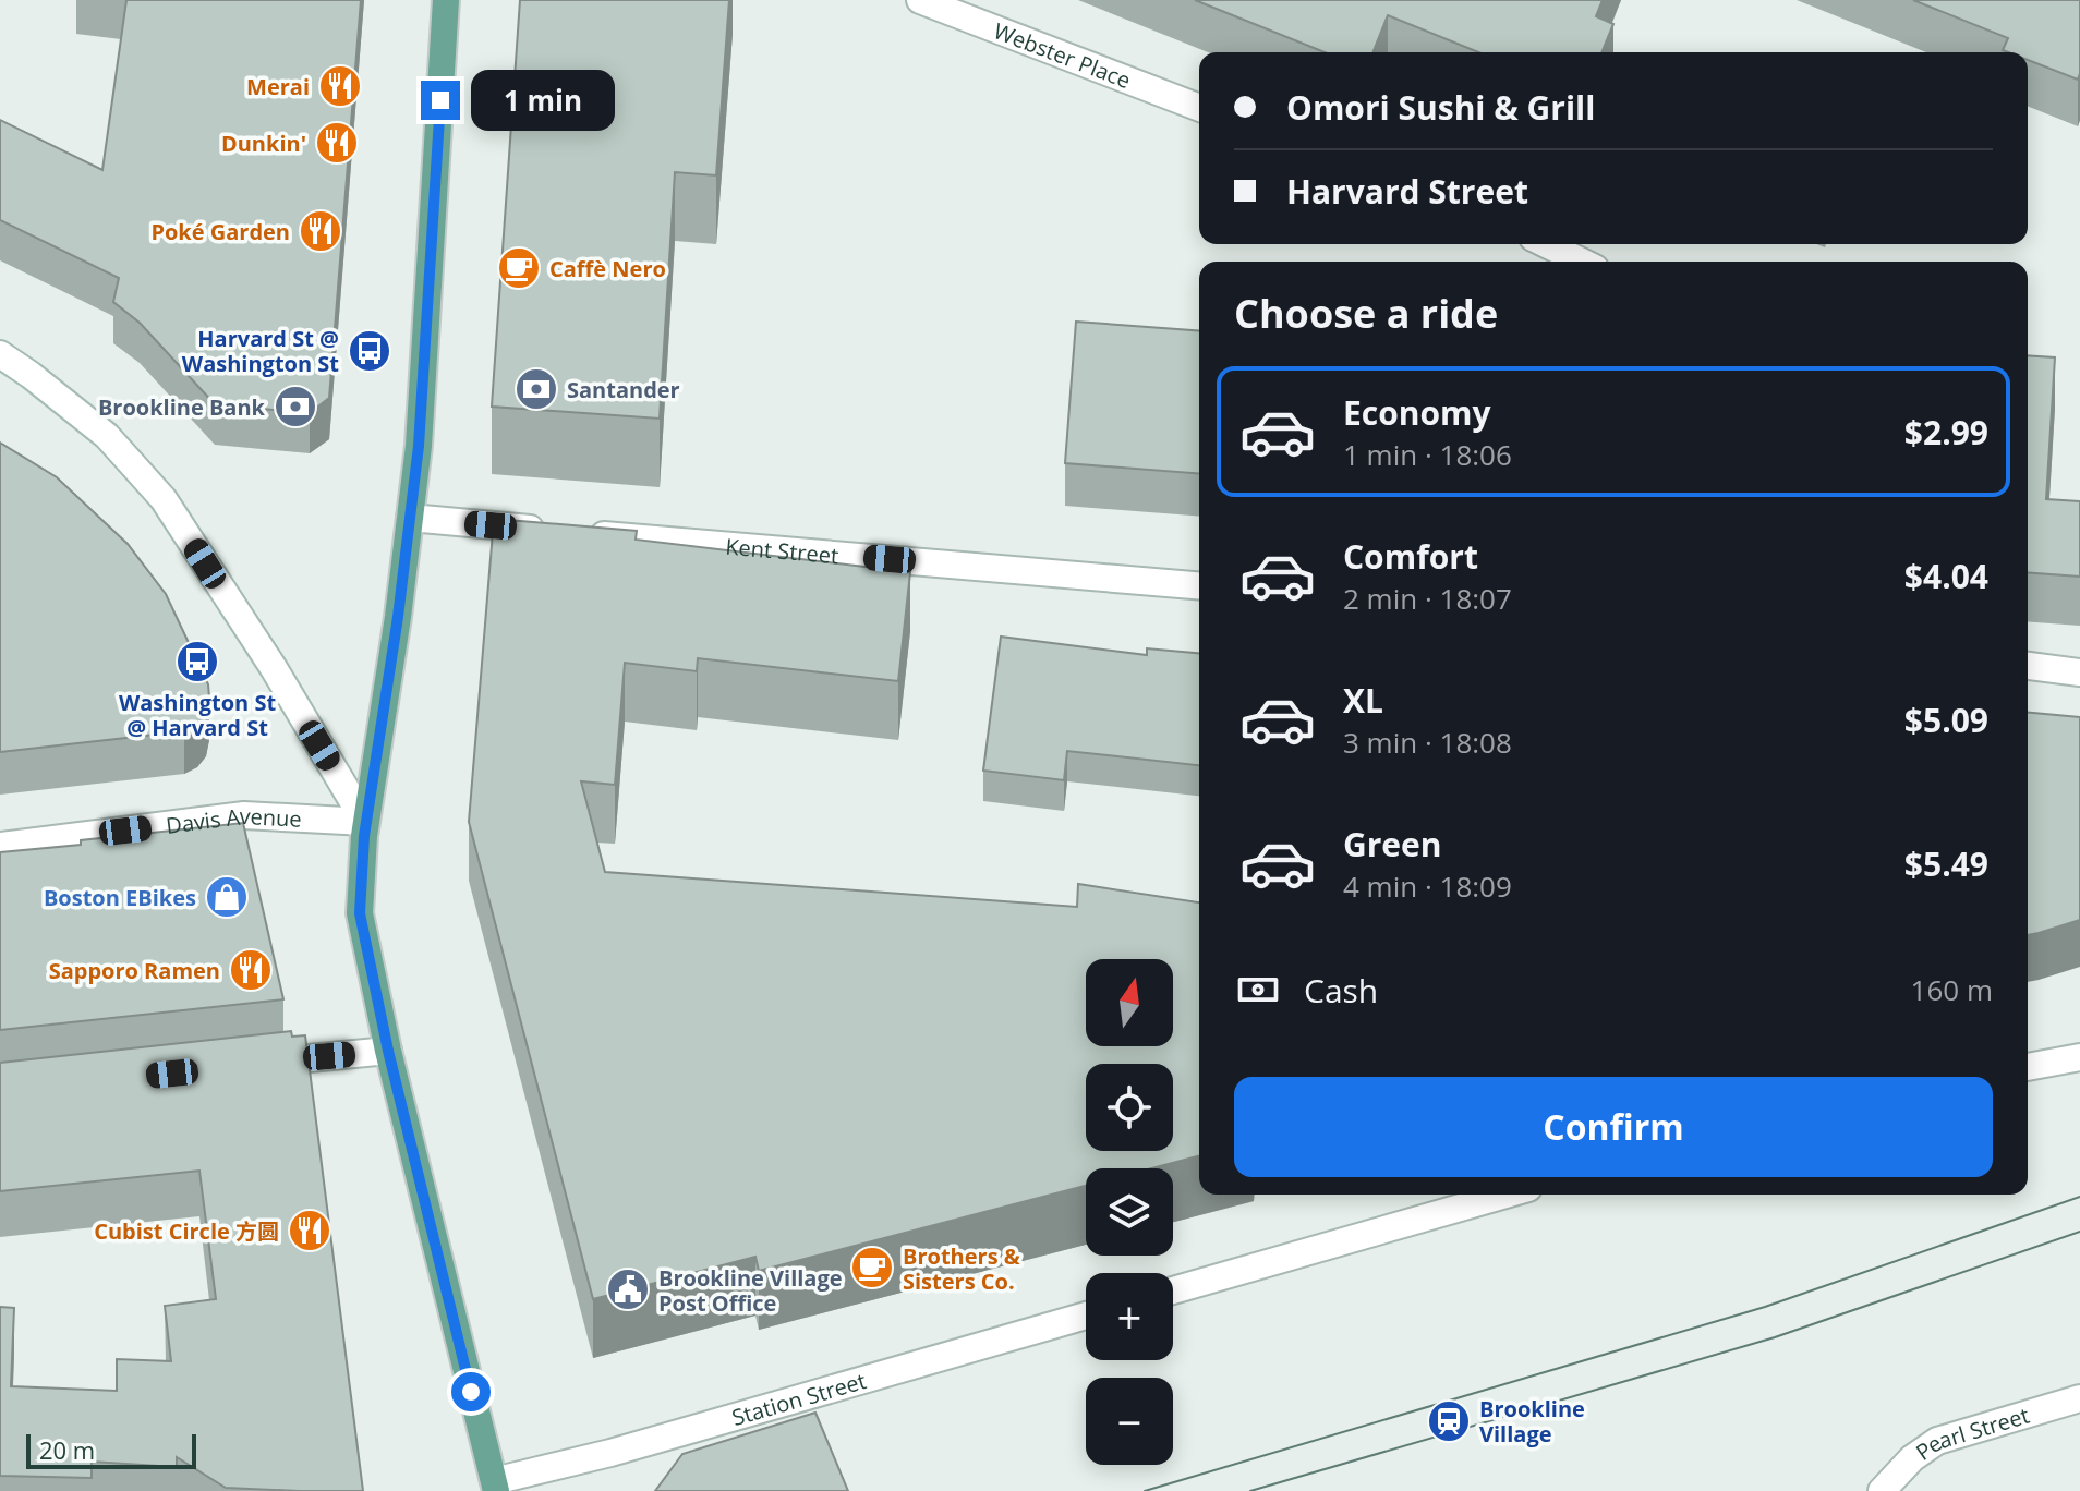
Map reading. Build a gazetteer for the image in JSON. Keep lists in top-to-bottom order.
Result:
{
  "streets": {
    "street": [
      "Webster Place",
      "Kent Street",
      "Davis Avenue",
      "Station Street",
      "Pearl Street"
    ]
  },
  "places": {
    "restaurant": [
      "Merai",
      "Dunkin'",
      "Poké Garden",
      "Sapporo Ramen",
      "Cubist Circle 方圆"
    ],
    "cafe": ["Caffè Nero", "Brothers & Sisters Co."],
    "bus stop": ["Harvard St @ Washington St", "Washington St @ Harvard St"],
    "bank": ["Santander", "Brookline Bank"],
    "shop": ["Boston EBikes"],
    "public building": ["Brookline Village Post Office"],
    "station": ["Brookline Village"]
  },
  "scale_bar": "20 m",
  "north": "top",
  "page": {
    "banner": ["Omori Sushi & Grill", "Harvard Street"],
    "bubble": "1 min",
    "heading": "Choose a ride",
    "list": [
      {
        "name": "Economy",
        "note": "1 min · 18:06",
        "value": "$2.99"
      },
      {
        "name": "Comfort",
        "note": "2 min · 18:07",
        "value": "$4.04"
      },
      {
        "name": "XL",
        "note": "3 min · 18:08",
        "value": "$5.09"
      },
      {
        "name": "Green",
        "note": "4 min · 18:09",
        "value": "$5.49"
      }
    ],
    "pay": ["Cash", "160 m"],
    "map_buttons": ["+", "−"],
    "buttons": "Confirm",
    "scale": "20 m"
  }
}
